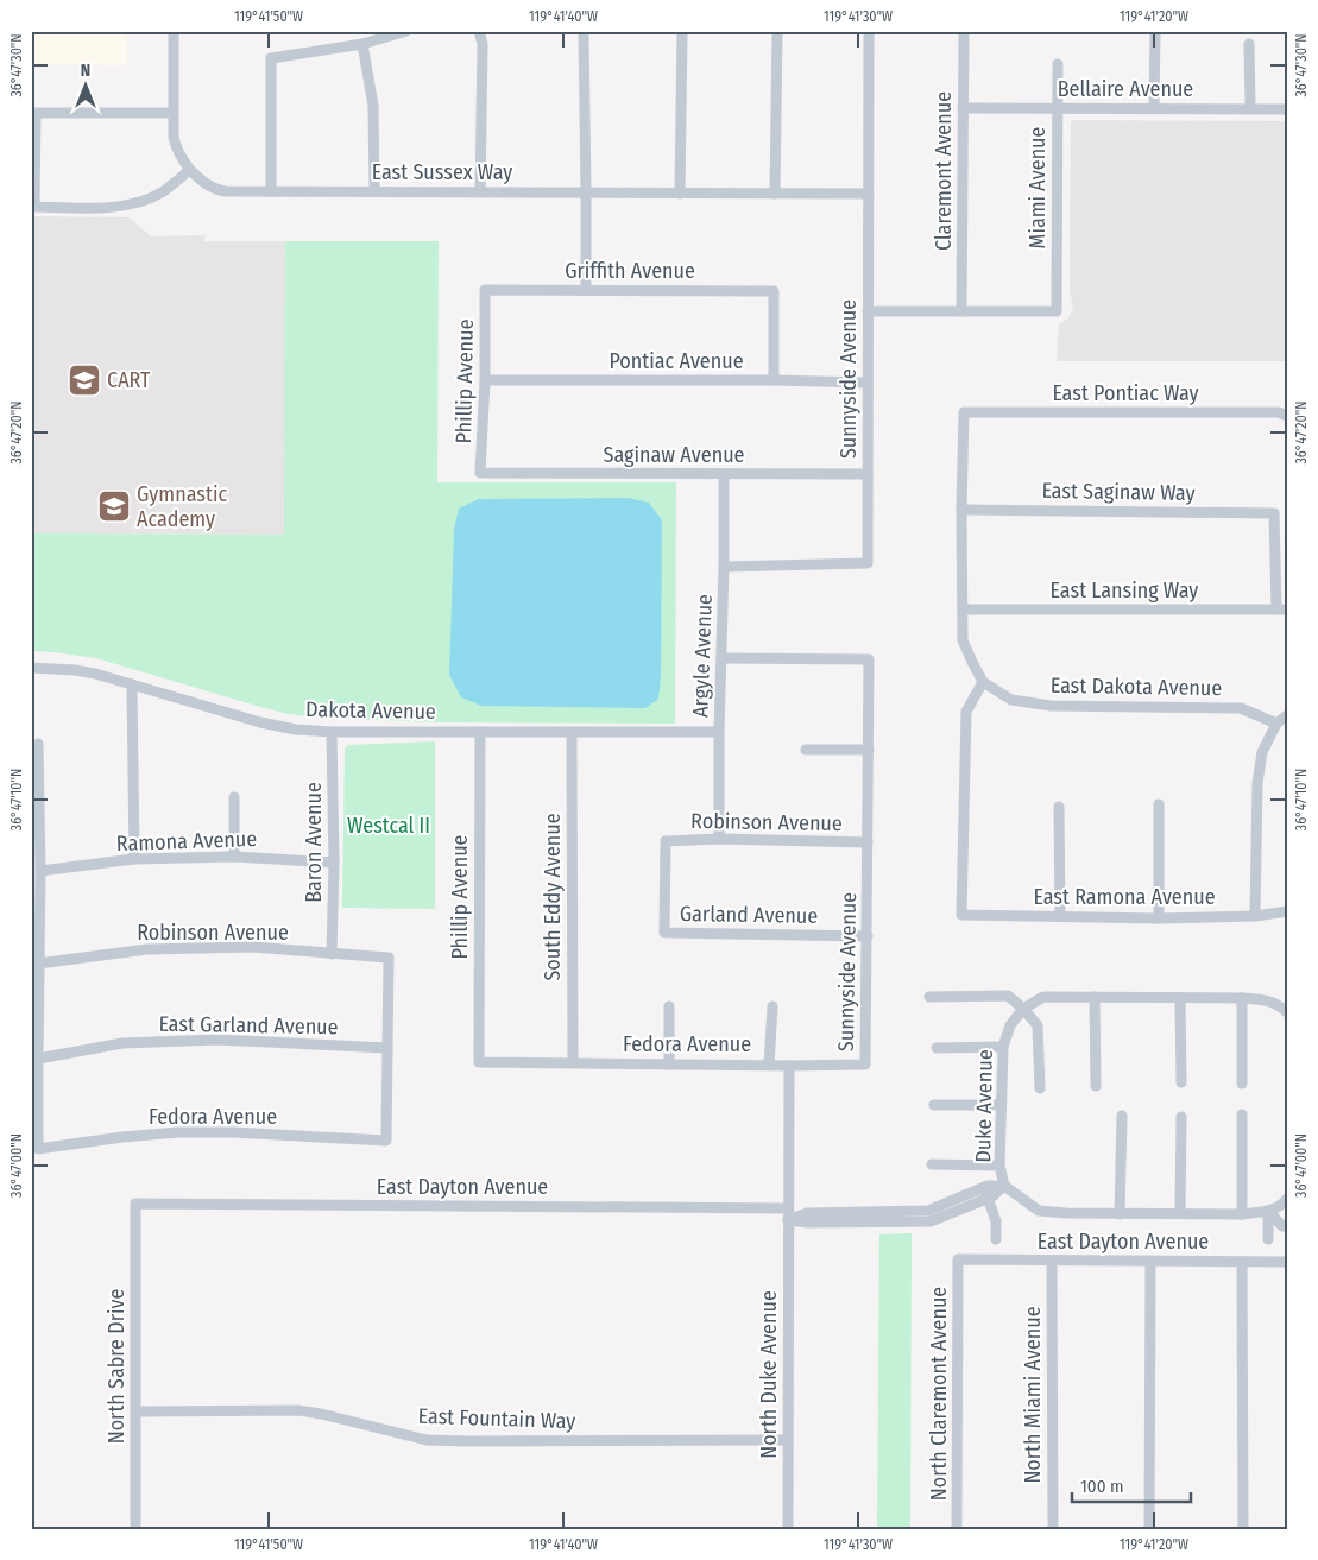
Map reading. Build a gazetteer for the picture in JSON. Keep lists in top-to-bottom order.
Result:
{
  "streets": {
    "street": [
      "Bellaire Avenue",
      "Claremont Avenue",
      "East Sussex Way",
      "Miami Avenue",
      "Griffith Avenue",
      "Pontiac Avenue",
      "Sunnyside Avenue",
      "Phillip Avenue",
      "East Pontiac Way",
      "Saginaw Avenue",
      "East Saginaw Way",
      "East Lansing Way",
      "Argyle Avenue",
      "East Dakota Avenue",
      "Dakota Avenue",
      "Robinson Avenue",
      "Ramona Avenue",
      "Baron Avenue",
      "South Eddy Avenue",
      "East Ramona Avenue",
      "Garland Avenue",
      "East Garland Avenue",
      "Fedora Avenue",
      "Duke Avenue",
      "East Dayton Avenue",
      "North Sabre Drive",
      "North Duke Avenue",
      "North Claremont Avenue",
      "North Miami Avenue",
      "East Fountain Way"
    ]
  },
  "crossings": [
    ["Bellaire Avenue", "Claremont Avenue"],
    ["Bellaire Avenue", "Miami Avenue"],
    ["Claremont Avenue", "Miami Avenue"],
    ["East Sussex Way", "Sunnyside Avenue"],
    ["Griffith Avenue", "Pontiac Avenue"],
    ["Griffith Avenue", "Phillip Avenue"],
    ["Pontiac Avenue", "Sunnyside Avenue"],
    ["Pontiac Avenue", "Phillip Avenue"],
    ["Sunnyside Avenue", "Saginaw Avenue"],
    ["Sunnyside Avenue", "Argyle Avenue"],
    ["Sunnyside Avenue", "Robinson Avenue"],
    ["Sunnyside Avenue", "Garland Avenue"],
    ["Sunnyside Avenue", "Fedora Avenue"],
    ["Phillip Avenue", "Saginaw Avenue"],
    ["Phillip Avenue", "Dakota Avenue"],
    ["Phillip Avenue", "Fedora Avenue"],
    ["East Pontiac Way", "East Saginaw Way"],
    ["Saginaw Avenue", "Argyle Avenue"],
    ["East Saginaw Way", "East Lansing Way"],
    ["Argyle Avenue", "Dakota Avenue"],
    ["Argyle Avenue", "Robinson Avenue"],
    ["East Dakota Avenue", "East Ramona Avenue"],
    ["Dakota Avenue", "Baron Avenue"],
    ["Dakota Avenue", "South Eddy Avenue"],
    ["Robinson Avenue", "Baron Avenue"],
    ["Robinson Avenue", "Garland Avenue"],
    ["Robinson Avenue", "East Garland Avenue"],
    ["Robinson Avenue", "Fedora Avenue"],
    ["Ramona Avenue", "Baron Avenue"],
    ["South Eddy Avenue", "Fedora Avenue"],
    ["East Garland Avenue", "Fedora Avenue"],
    ["East Dayton Avenue", "North Sabre Drive"],
    ["East Dayton Avenue", "North Duke Avenue"],
    ["East Dayton Avenue", "North Claremont Avenue"],
    ["East Dayton Avenue", "North Miami Avenue"],
    ["North Sabre Drive", "East Fountain Way"],
    ["North Duke Avenue", "East Fountain Way"]
  ],
  "parks": ["Westcal II"],
  "places": {
    "school or university": ["CART", "Gymnastic Academy"]
  },
  "scale_bar": "100 m",
  "north": "top",
  "coordinates": [
    "119°41'50\"W",
    "119°41'40\"W",
    "119°41'30\"W",
    "119°41'20\"W",
    "36°47'30\"N",
    "36°47'20\"N",
    "36°47'10\"N",
    "36°47'00\"N"
  ]
}
